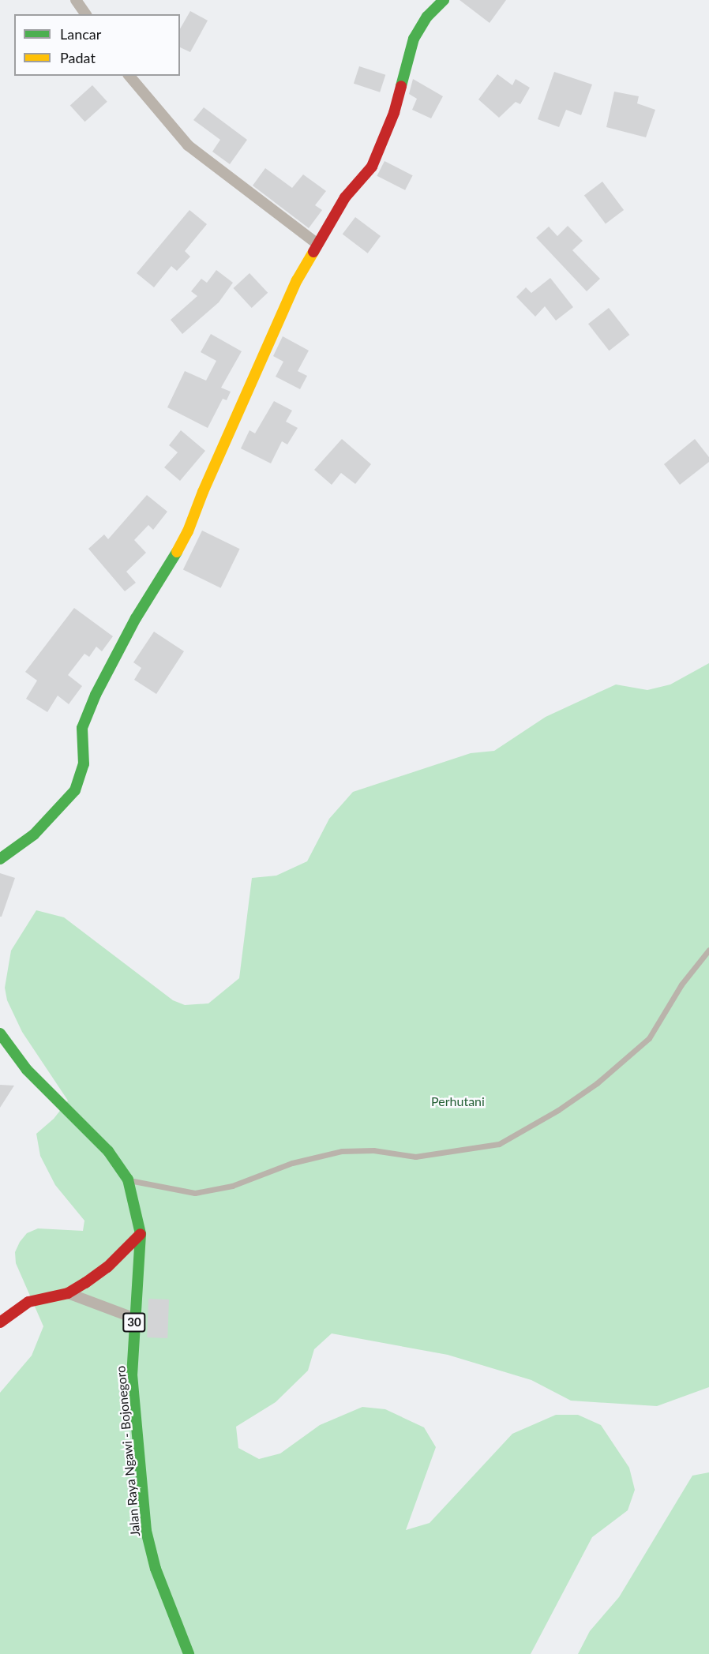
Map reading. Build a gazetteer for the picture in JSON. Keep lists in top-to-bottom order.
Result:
{
  "streets": {
    "main road": ["30", "Jalan Raya Ngawi - Bojonegoro"]
  },
  "parks": ["Perhutani"],
  "legend": ["Lancar", "Padat"]
}
